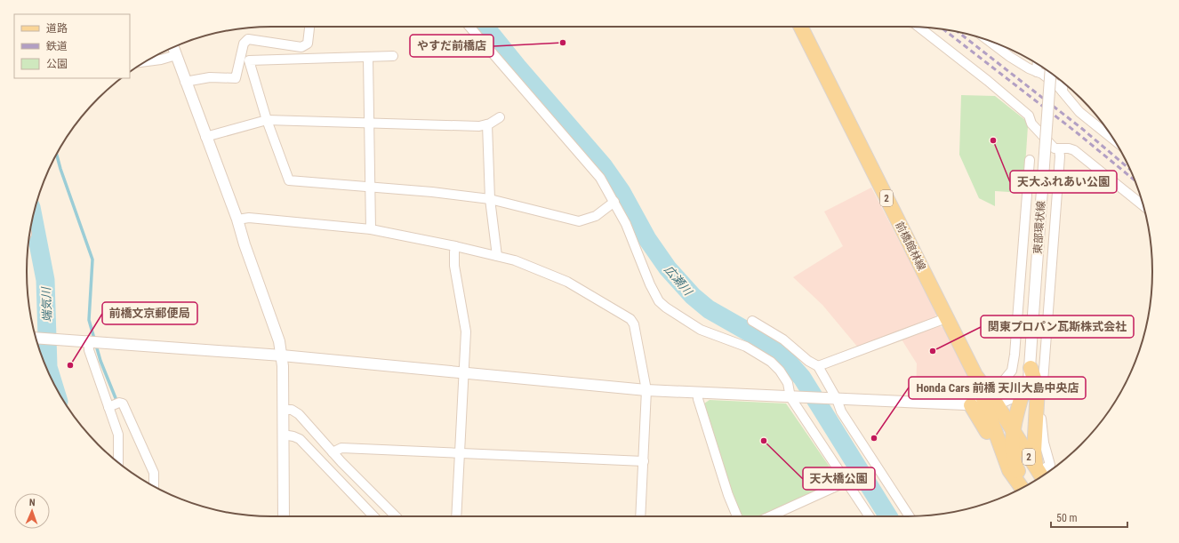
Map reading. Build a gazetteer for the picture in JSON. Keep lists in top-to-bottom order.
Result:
{
  "streets": {
    "main road": ["2", "前橋館林線"],
    "street": ["東部環状線"]
  },
  "water": ["広瀬川", "端気川"],
  "places": [
    "やすだ前橋店",
    "天大ふれあい公園",
    "関東プロパン瓦斯株式会社",
    "前橋文京郵便局",
    "Honda Cars 前橋 天川大島中央店",
    "天大橋公園"
  ],
  "legend": ["道路", "鉄道", "公園"],
  "scale_bar": "50 m",
  "north": "top"
}
